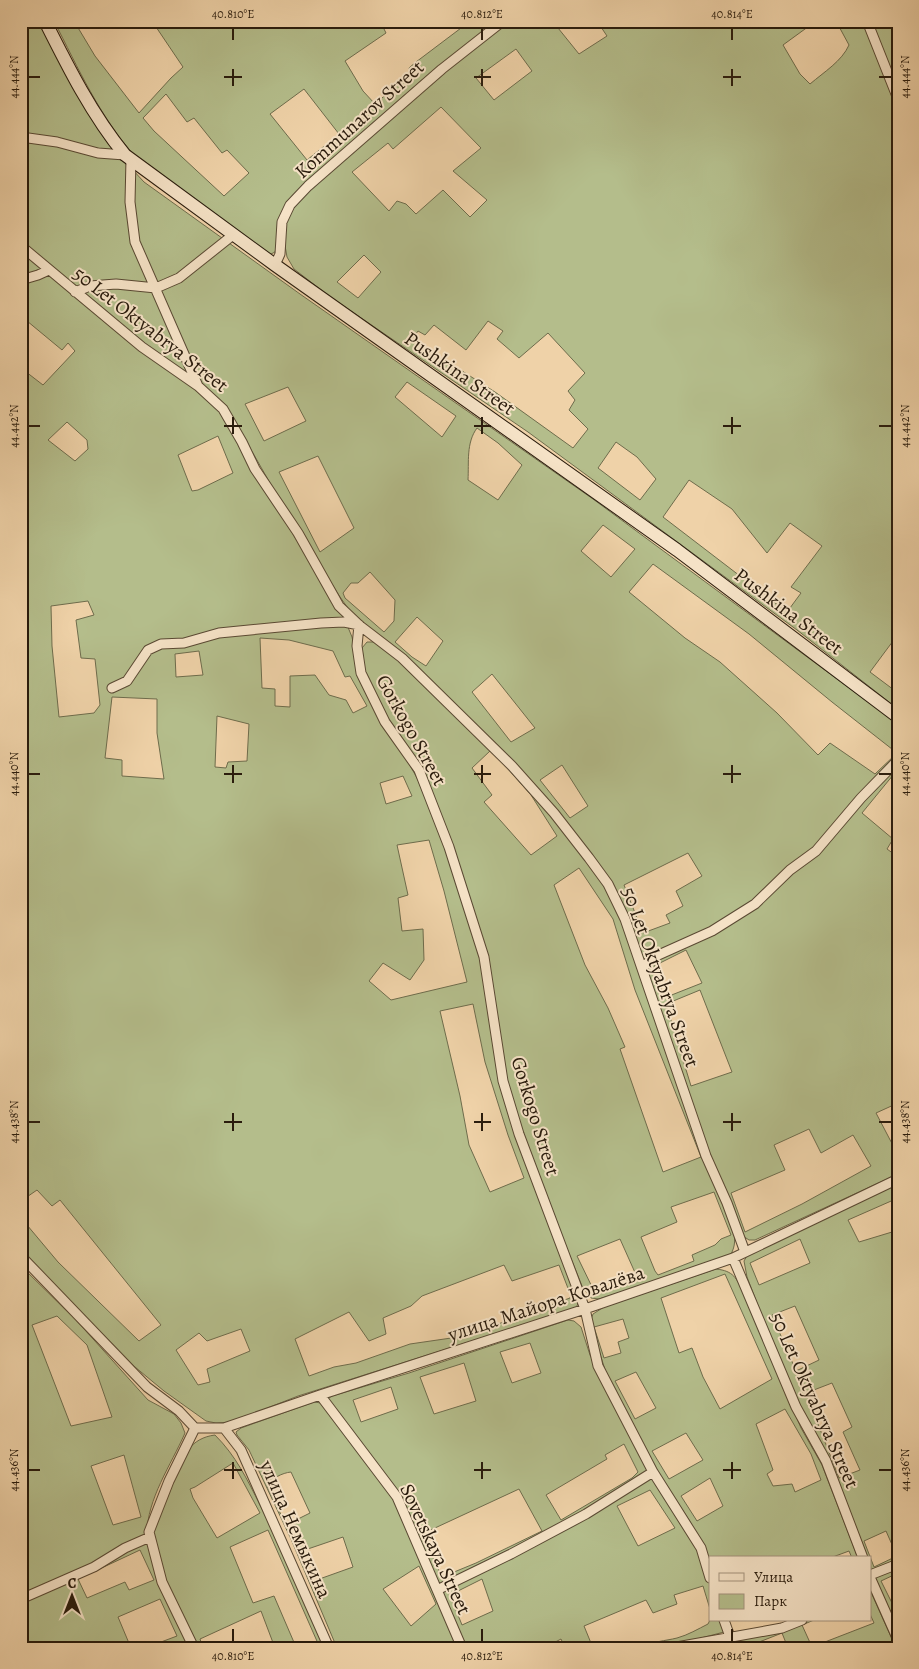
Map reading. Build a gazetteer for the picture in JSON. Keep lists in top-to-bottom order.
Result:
{
  "streets": {
    "street": [
      "Kommunarov Street",
      "50 Let Oktyabrya Street",
      "Pushkina Street",
      "Gorkogo Street",
      "улица Майора Ковалёва",
      "улица Немыкина",
      "Sovetskaya Street"
    ]
  },
  "crossings": [
    ["Kommunarov Street", "Pushkina Street"],
    ["50 Let Oktyabrya Street", "Gorkogo Street"],
    ["50 Let Oktyabrya Street", "улица Майора Ковалёва"],
    ["Gorkogo Street", "улица Майора Ковалёва"],
    ["улица Майора Ковалёва", "улица Немыкина"],
    ["улица Майора Ковалёва", "Sovetskaya Street"]
  ],
  "legend": ["Улица", "Парк"],
  "north": "top",
  "coordinates": [
    "40.810°E",
    "40.812°E",
    "40.814°E",
    "44.444°N",
    "44.442°N",
    "44.440°N",
    "44.438°N",
    "44.436°N"
  ]
}
